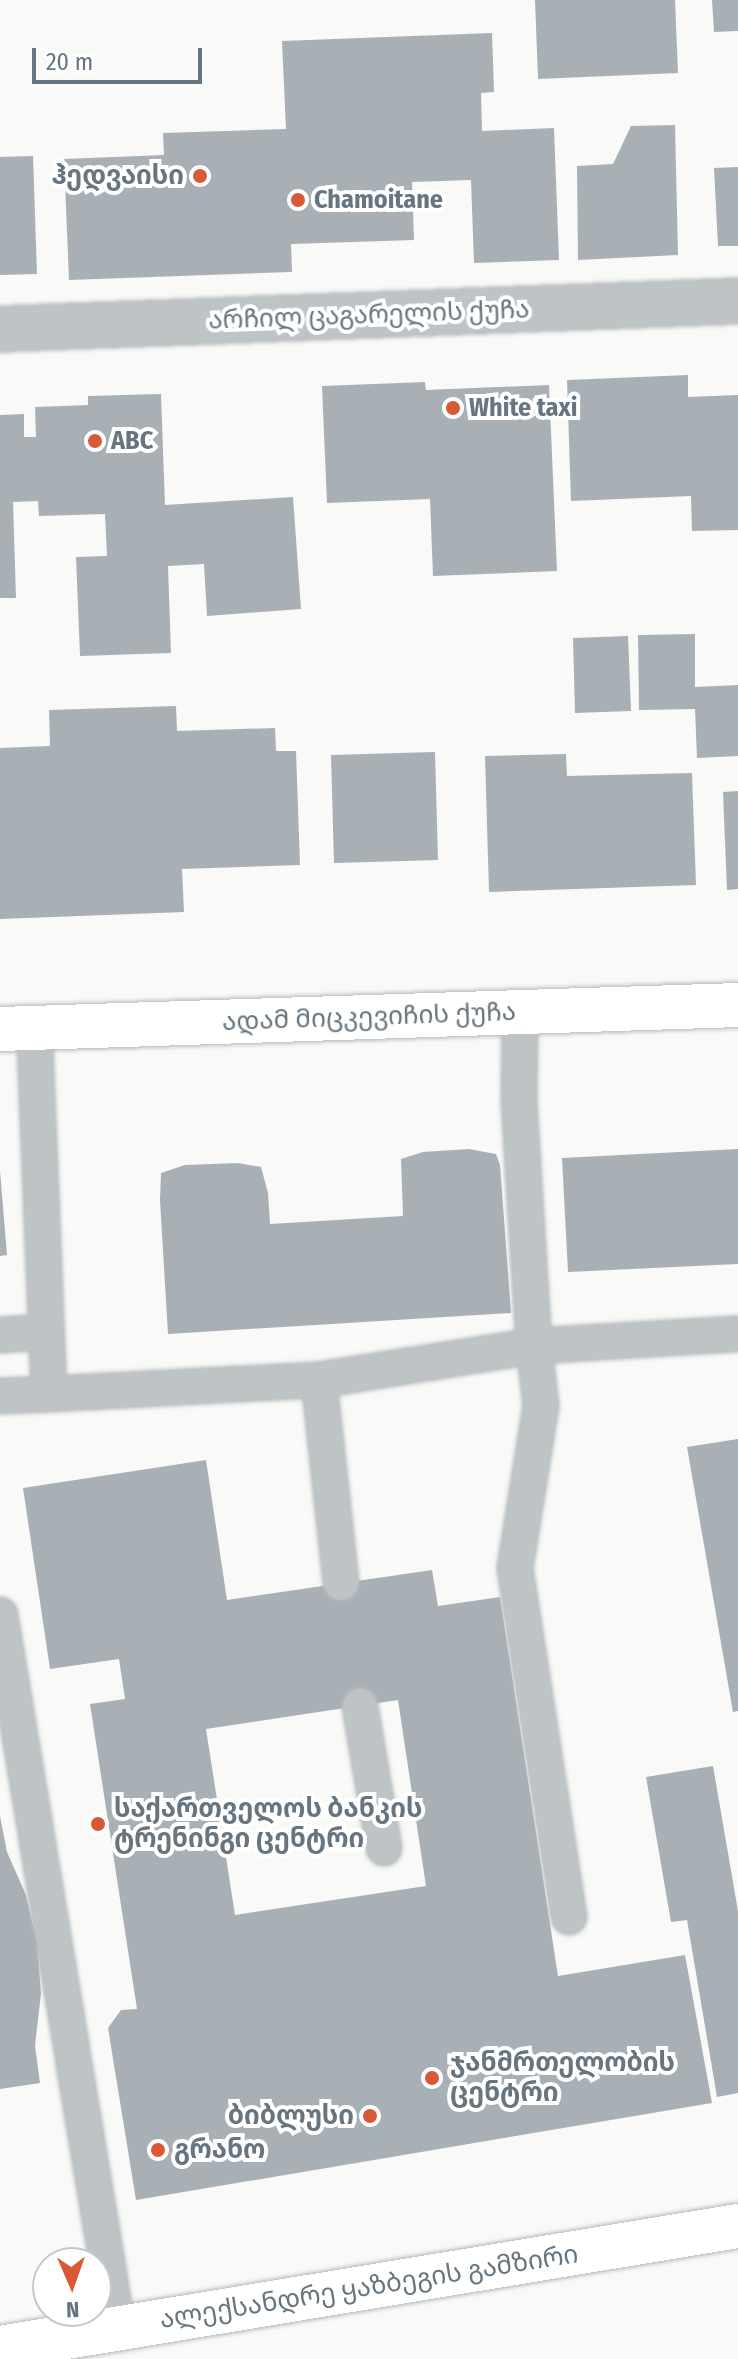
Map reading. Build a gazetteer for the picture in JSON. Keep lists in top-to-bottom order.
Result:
{
  "streets": {
    "main road": ["ადამ მიცკევიჩის ქუჩა", "ალექსანდრე ყაზბეგის გამზირი"],
    "street": ["არჩილ ცაგარელის ქუჩა"]
  },
  "places": [
    "ჰედვაისი",
    "Chamoitane",
    "White taxi",
    "ABC",
    "საქართველოს ბანკის ტრენინგი ცენტრი",
    "ჯანმრთელობის ცენტრი",
    "ბიბლუსი",
    "გრანო"
  ],
  "scale_bar": "20 m",
  "north": "bottom"
}
